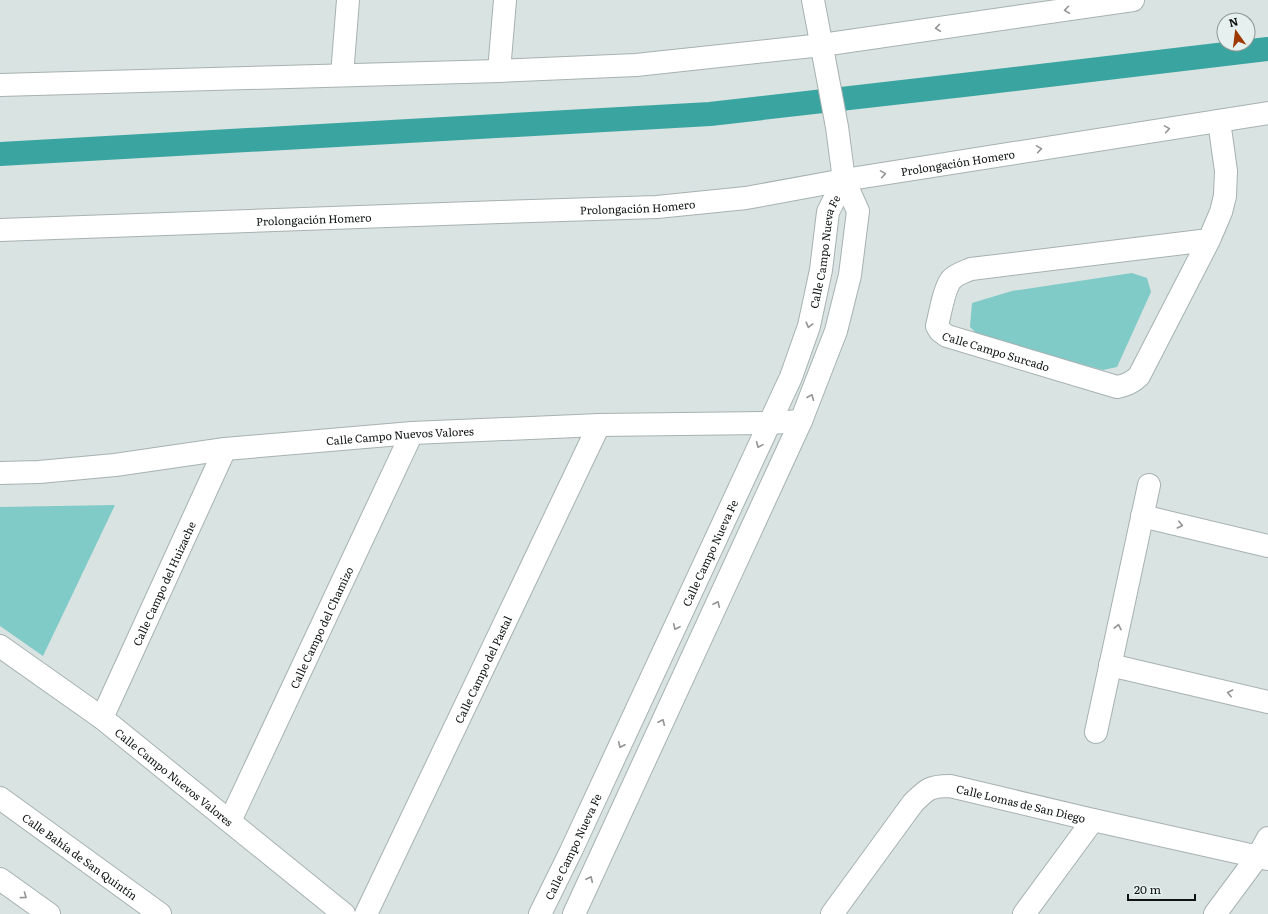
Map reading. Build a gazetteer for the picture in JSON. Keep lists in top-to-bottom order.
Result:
{
  "streets": {
    "street": [
      "Prolongación Homero",
      "Calle Campo Nueva Fe",
      "Calle Campo Surcado",
      "Calle Campo Nuevos Valores",
      "Calle Campo del Huizache",
      "Calle Campo del Chamizo",
      "Calle Campo del Pastal",
      "Calle Lomas de San Diego",
      "Calle Bahía de San Quintín"
    ]
  },
  "crossings": [
    ["Prolongación Homero", "Calle Campo Nueva Fe"],
    ["Prolongación Homero", "Calle Campo Surcado"],
    ["Calle Campo Nueva Fe", "Calle Campo Nuevos Valores"],
    ["Calle Campo Nuevos Valores", "Calle Campo del Huizache"],
    ["Calle Campo Nuevos Valores", "Calle Campo del Chamizo"],
    ["Calle Campo Nuevos Valores", "Calle Campo del Pastal"]
  ],
  "scale_bar": "20 m",
  "north": "top"
}
